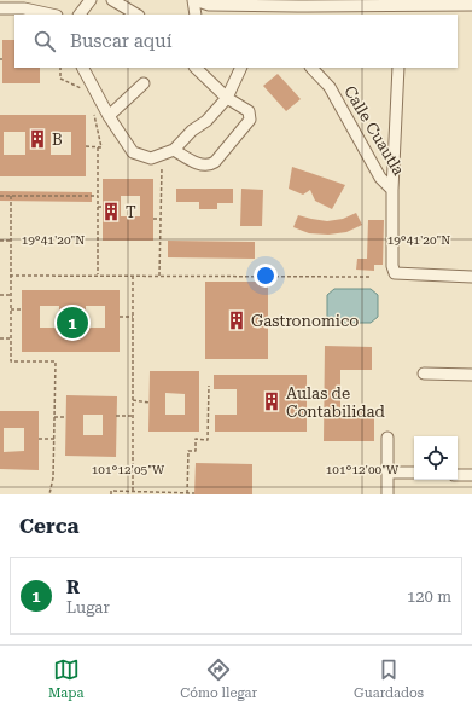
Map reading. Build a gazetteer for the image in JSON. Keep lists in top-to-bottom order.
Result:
{
  "streets": {
    "street": ["Calle Cuautla"]
  },
  "places": {
    "building": [
      "B",
      "T",
      "Gastronomico",
      "Aulas de Contabilidad"
    ]
  },
  "page": {
    "search": "Buscar aquí",
    "pins": "1",
    "heading": "Cerca",
    "list": [
      {
        "mark": "1",
        "name": "R",
        "note": "Lugar",
        "value": "120 m"
      }
    ],
    "nav": ["Mapa", "Cómo llegar", "Guardados"]
  },
  "coordinates": ["19°41'20\"N", "101°12'05\"W", "101°12'00\"W"]
}
